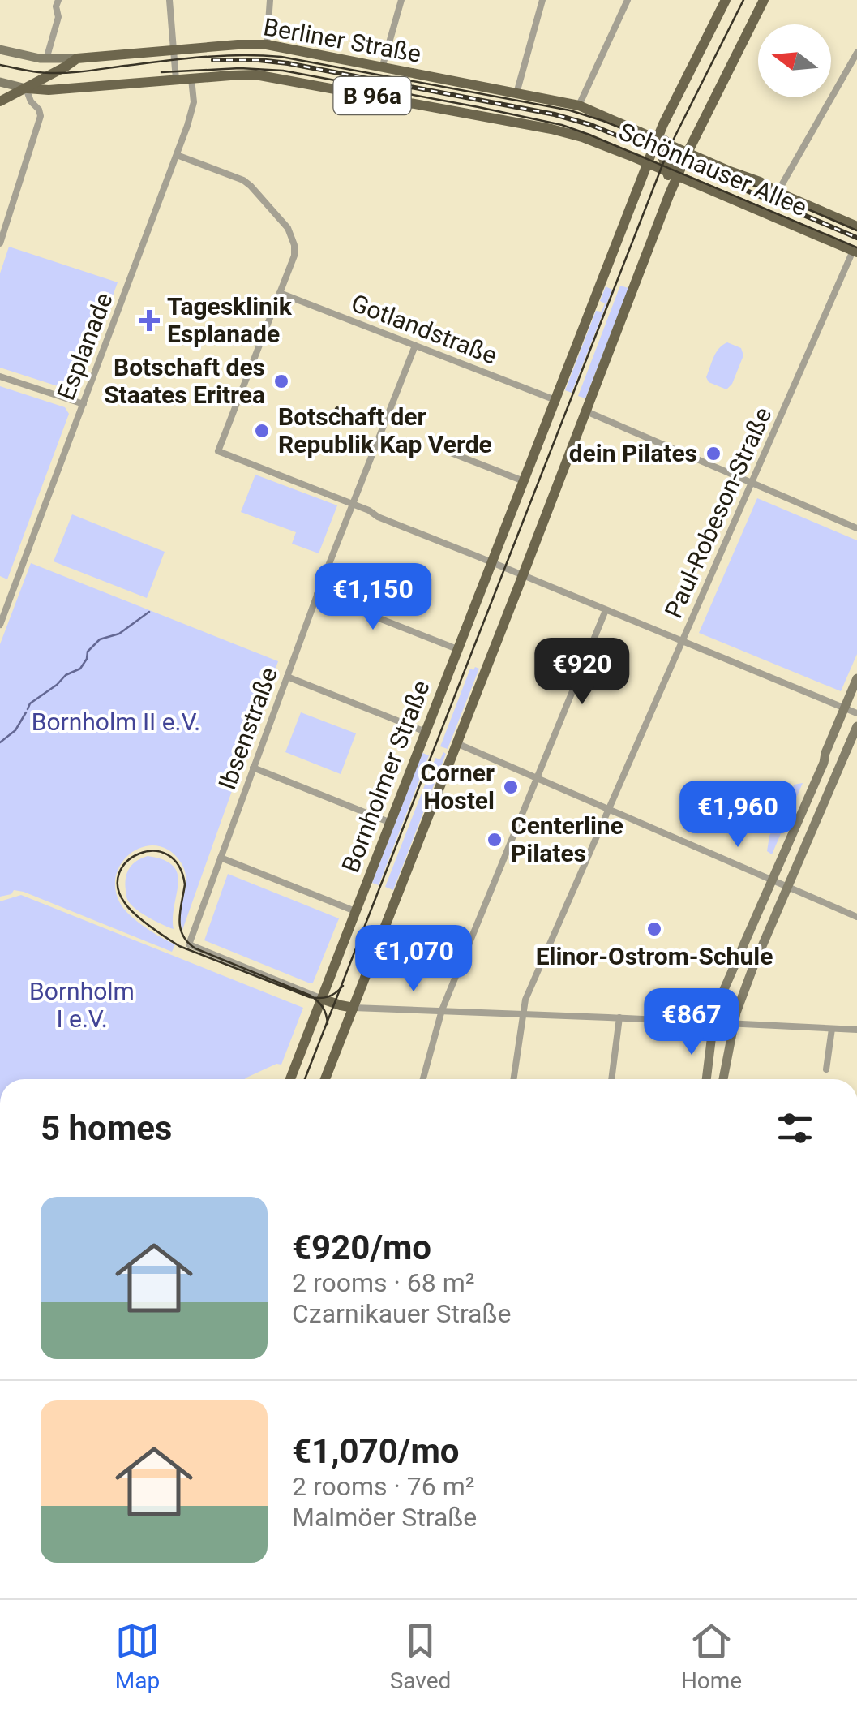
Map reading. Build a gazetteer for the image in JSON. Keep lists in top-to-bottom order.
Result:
{
  "streets": {
    "main road": [
      "Berliner Straße",
      "B 96a",
      "Schönhauser Allee",
      "Bornholmer Straße"
    ],
    "street": [
      "Gotlandstraße",
      "Esplanade",
      "Paul-Robeson-Straße",
      "Ibsenstraße"
    ]
  },
  "crossings": [
    ["Berliner Straße", "B 96a"],
    ["Berliner Straße", "Schönhauser Allee"],
    ["Berliner Straße", "Esplanade"],
    ["Schönhauser Allee", "Paul-Robeson-Straße"],
    ["Schönhauser Allee", "Bornholmer Straße"],
    ["Gotlandstraße", "Ibsenstraße"],
    ["Gotlandstraße", "Bornholmer Straße"],
    ["Ibsenstraße", "Bornholmer Straße"]
  ],
  "parks": ["Bornholm II e.V.", "Bornholm I e.V."],
  "places": {
    "health": ["Tagesklinik Esplanade"],
    "other": [
      "Botschaft des Staates Eritrea",
      "Botschaft der Republik Kap Verde",
      "dein Pilates",
      "Corner Hostel",
      "Centerline Pilates",
      "Elinor-Ostrom-Schule"
    ]
  },
  "north": "left",
  "page": {
    "price": [
      "€1,150",
      "€920",
      "€1,960",
      "€1,070",
      "€867"
    ],
    "heading": "5 homes",
    "list": [
      {
        "name": "€920/mo",
        "note": "2 rooms · 68 m² · Czarnikauer Straße"
      },
      {
        "name": "€1,070/mo",
        "note": "2 rooms · 76 m² · Malmöer Straße"
      }
    ],
    "tabs": ["Map", "Saved", "Home"]
  }
}
